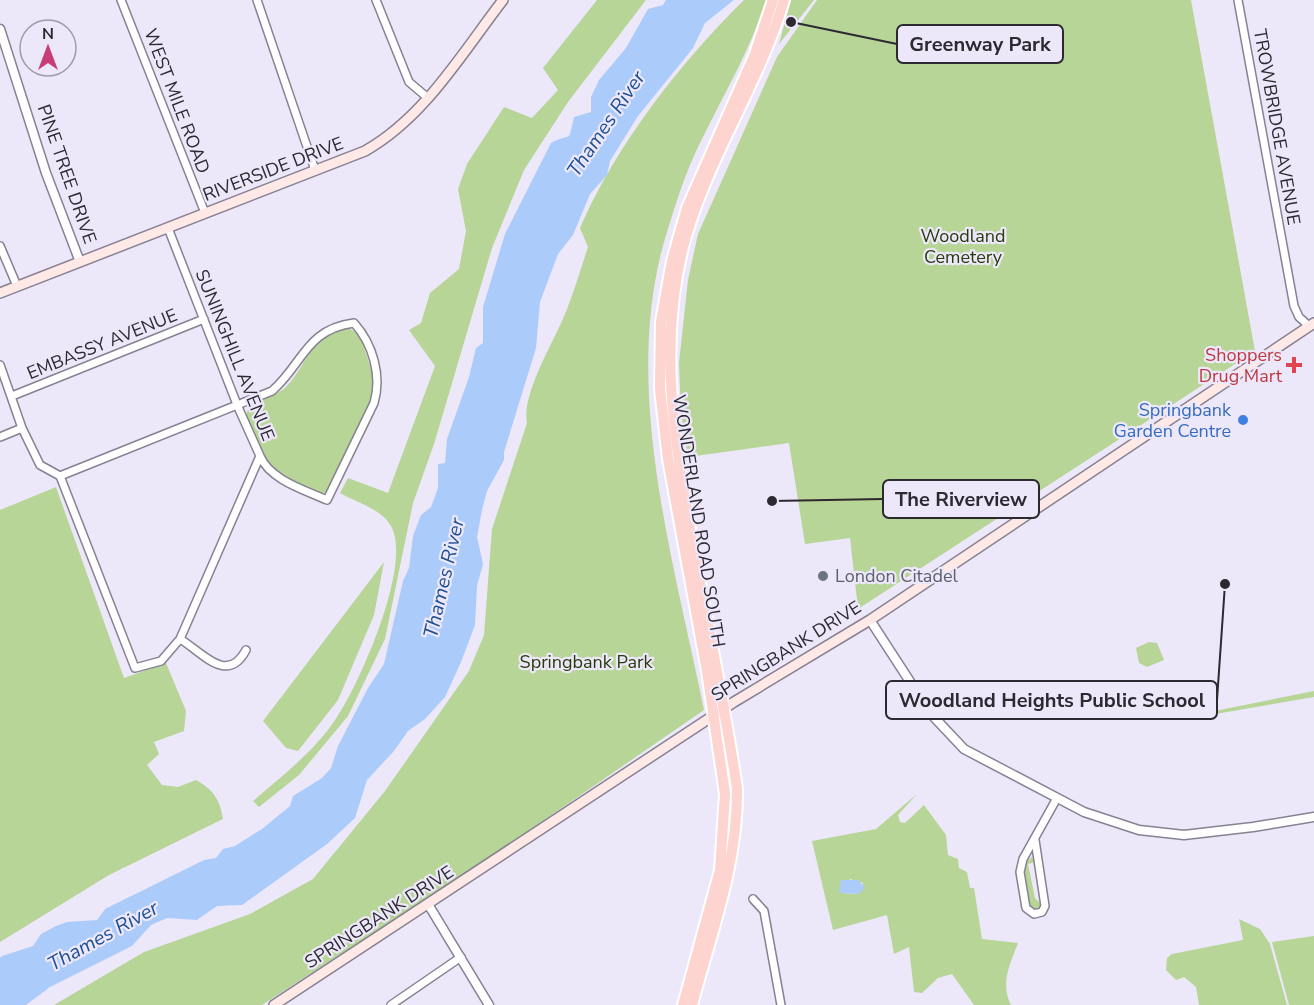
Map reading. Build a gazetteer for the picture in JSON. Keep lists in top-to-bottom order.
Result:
{
  "streets": {
    "main road": ["RIVERSIDE DRIVE", "WONDERLAND ROAD SOUTH", "SPRINGBANK DRIVE"],
    "street": [
      "WEST MILE ROAD",
      "TROWBRIDGE AVENUE",
      "PINE TREE DRIVE",
      "EMBASSY AVENUE",
      "SUNINGHILL AVENUE"
    ]
  },
  "crossings": [
    ["WEST MILE ROAD", "RIVERSIDE DRIVE"],
    ["TROWBRIDGE AVENUE", "SPRINGBANK DRIVE"],
    ["RIVERSIDE DRIVE", "PINE TREE DRIVE"],
    ["RIVERSIDE DRIVE", "SUNINGHILL AVENUE"],
    ["EMBASSY AVENUE", "SUNINGHILL AVENUE"],
    ["WONDERLAND ROAD SOUTH", "SPRINGBANK DRIVE"]
  ],
  "water": ["Thames River"],
  "parks": ["Woodland Cemetery", "Springbank Park"],
  "places": {
    "other": [
      "Greenway Park",
      "Springbank Garden Centre",
      "The Riverview",
      "London Citadel",
      "Woodland Heights Public School"
    ],
    "health": ["Shoppers Drug Mart"]
  },
  "north": "top"
}
